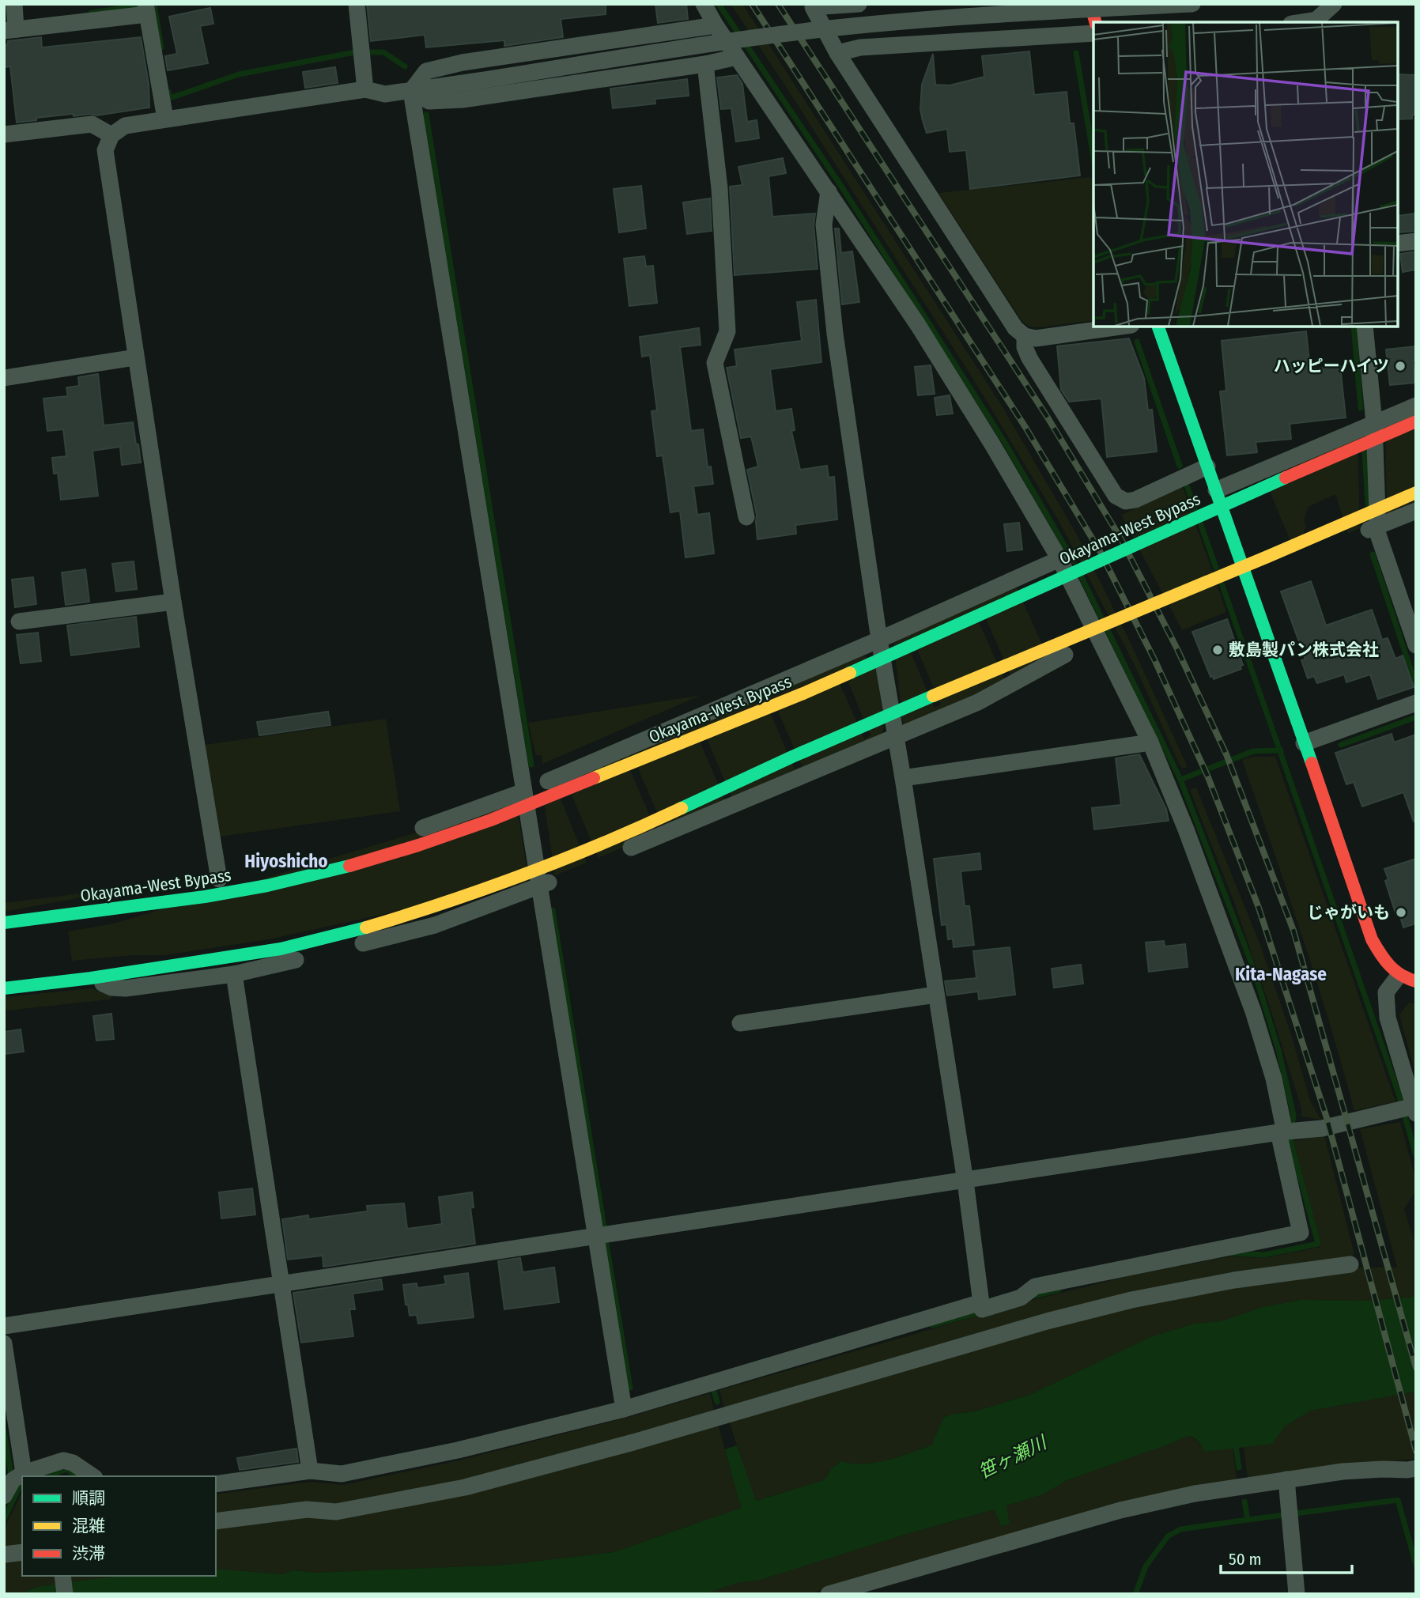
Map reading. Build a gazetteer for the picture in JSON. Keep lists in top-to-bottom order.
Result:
{
  "streets": {
    "main road": ["Okayama-West Bypass"]
  },
  "districts": ["Hiyoshicho", "Kita-Nagase"],
  "water": ["笹ヶ瀬川"],
  "places": ["ハッピーハイツ", "敷島製パン株式会社", "じゃがいも"],
  "legend": ["順調", "混雑", "渋滞"],
  "scale_bar": "50 m"
}
